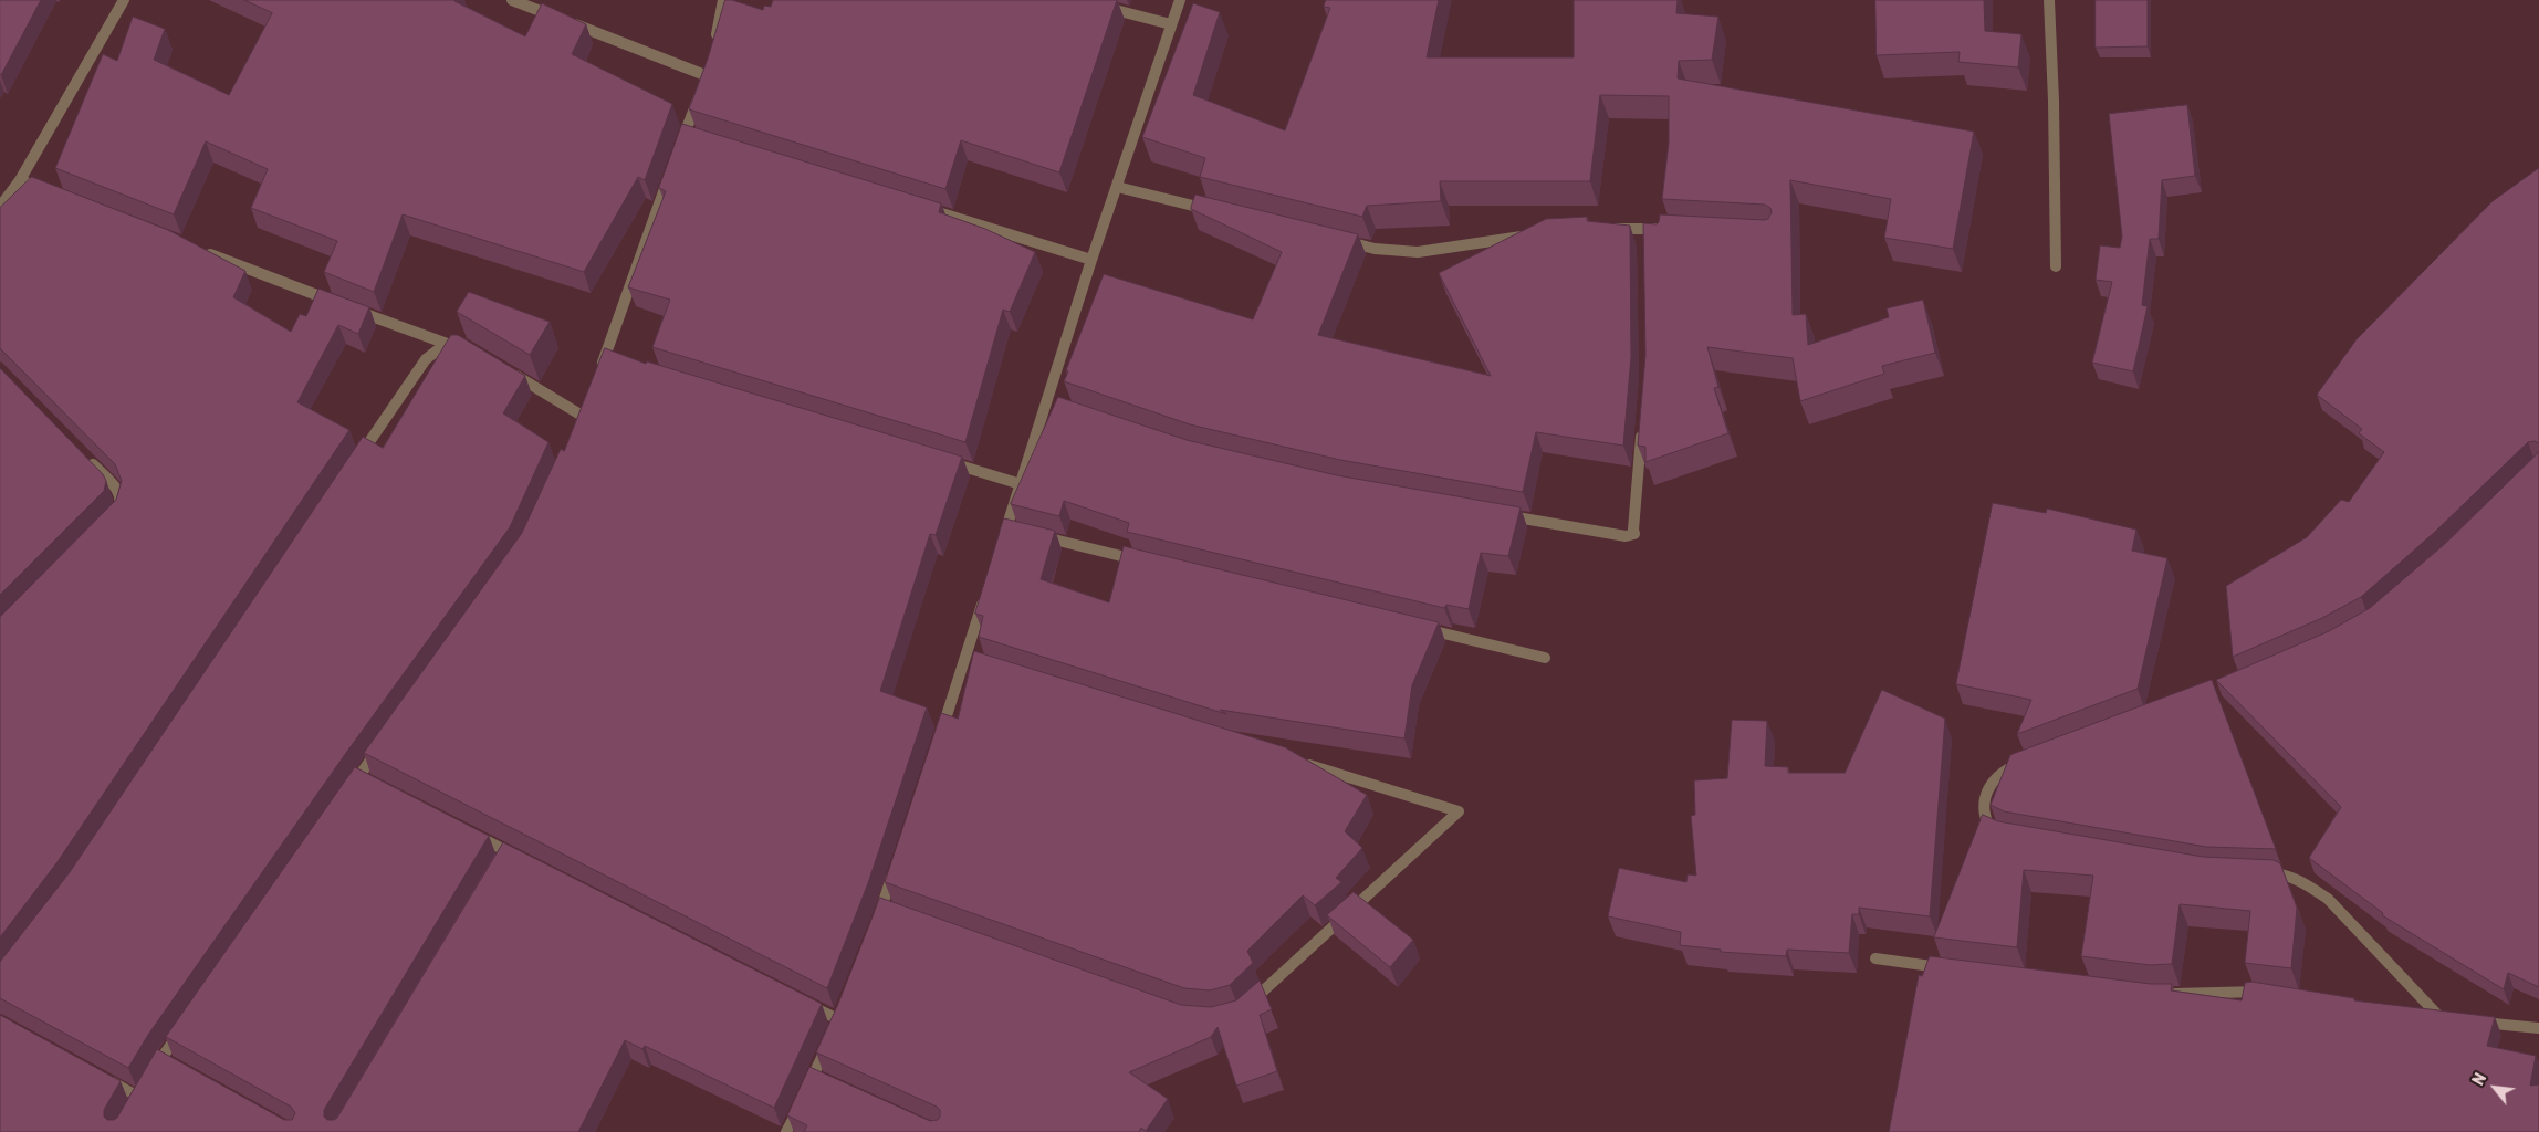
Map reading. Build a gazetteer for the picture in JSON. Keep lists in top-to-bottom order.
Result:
{
  "north": "top left"
}
